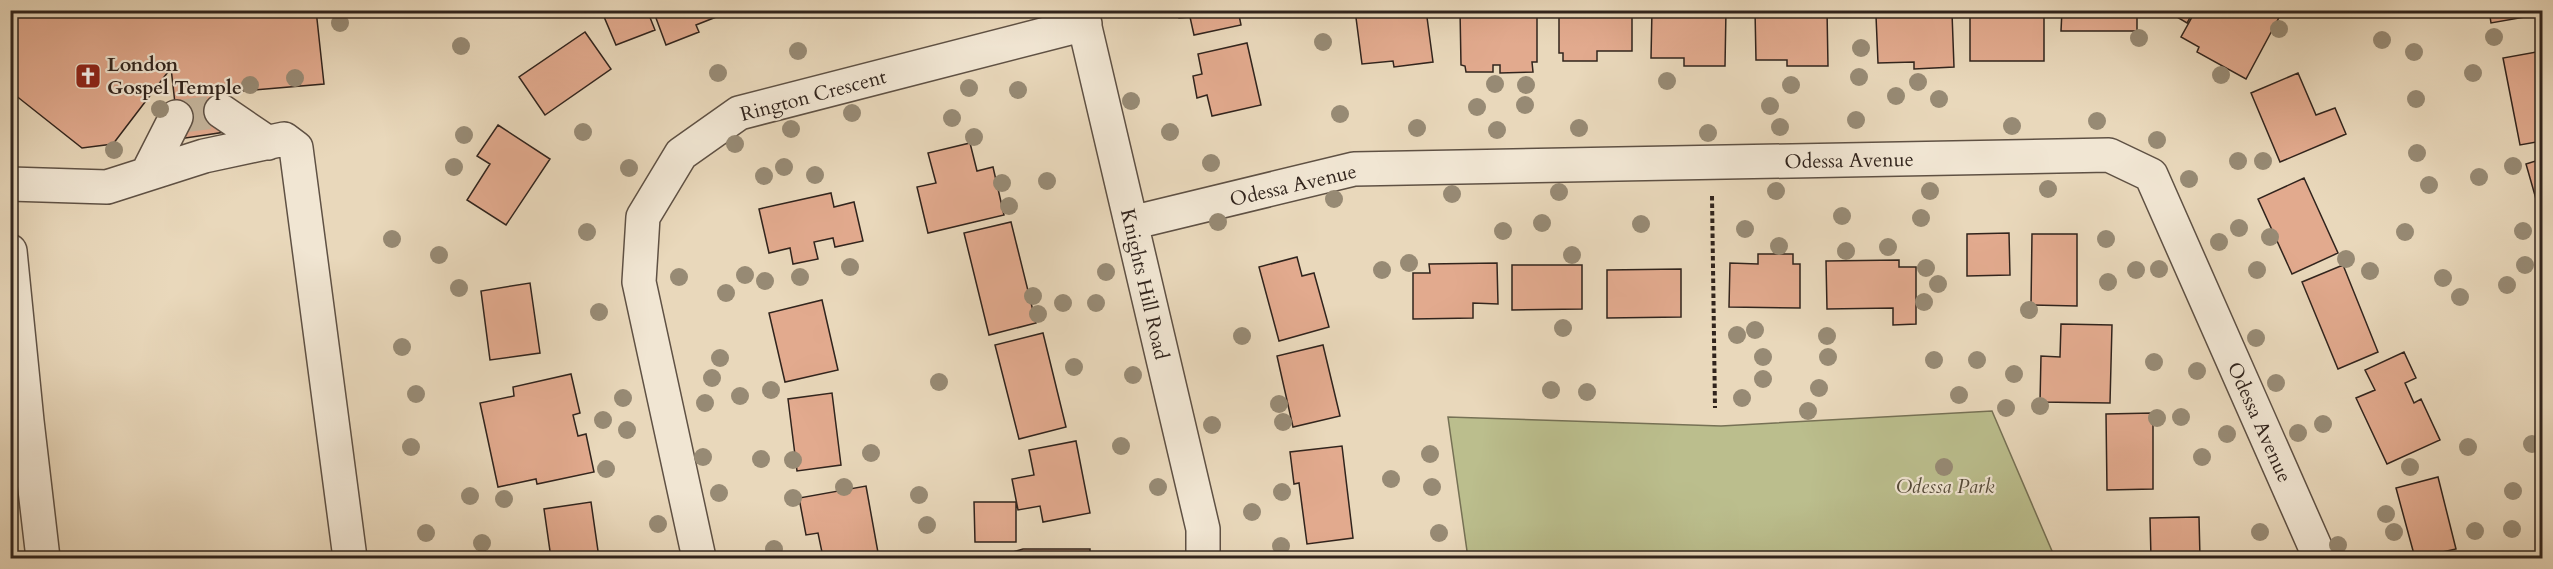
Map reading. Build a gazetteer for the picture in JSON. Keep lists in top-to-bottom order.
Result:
{
  "streets": {
    "street": ["Rington Crescent", "Odessa Avenue", "Knights Hill Road"]
  },
  "crossings": [
    ["Rington Crescent", "Knights Hill Road"],
    ["Odessa Avenue", "Knights Hill Road"]
  ],
  "parks": ["Odessa Park"],
  "places": {
    "church": ["London Gospel Temple"]
  }
}
